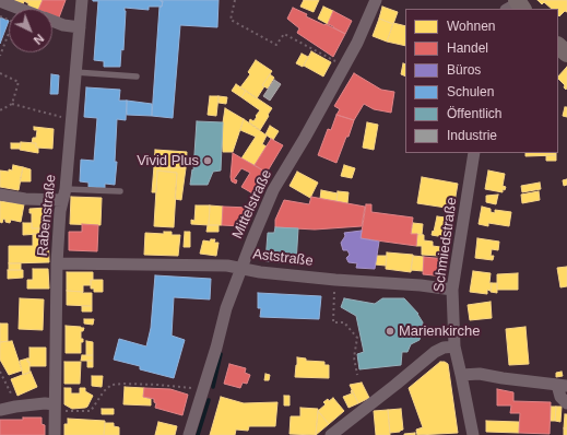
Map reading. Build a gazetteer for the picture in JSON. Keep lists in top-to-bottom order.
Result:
{
  "streets": {
    "street": [
      "Mittelstraße",
      "Rabenstraße",
      "Schmiedstraße",
      "Aststraße"
    ]
  },
  "crossings": [
    ["Mittelstraße", "Aststraße"],
    ["Rabenstraße", "Aststraße"],
    ["Schmiedstraße", "Aststraße"]
  ],
  "places": ["Vivid Plus", "Marienkirche"],
  "legend": [
    "Wohnen",
    "Handel",
    "Büros",
    "Schulen",
    "Öffentlich",
    "Industrie"
  ],
  "north": "bottom right"
}
